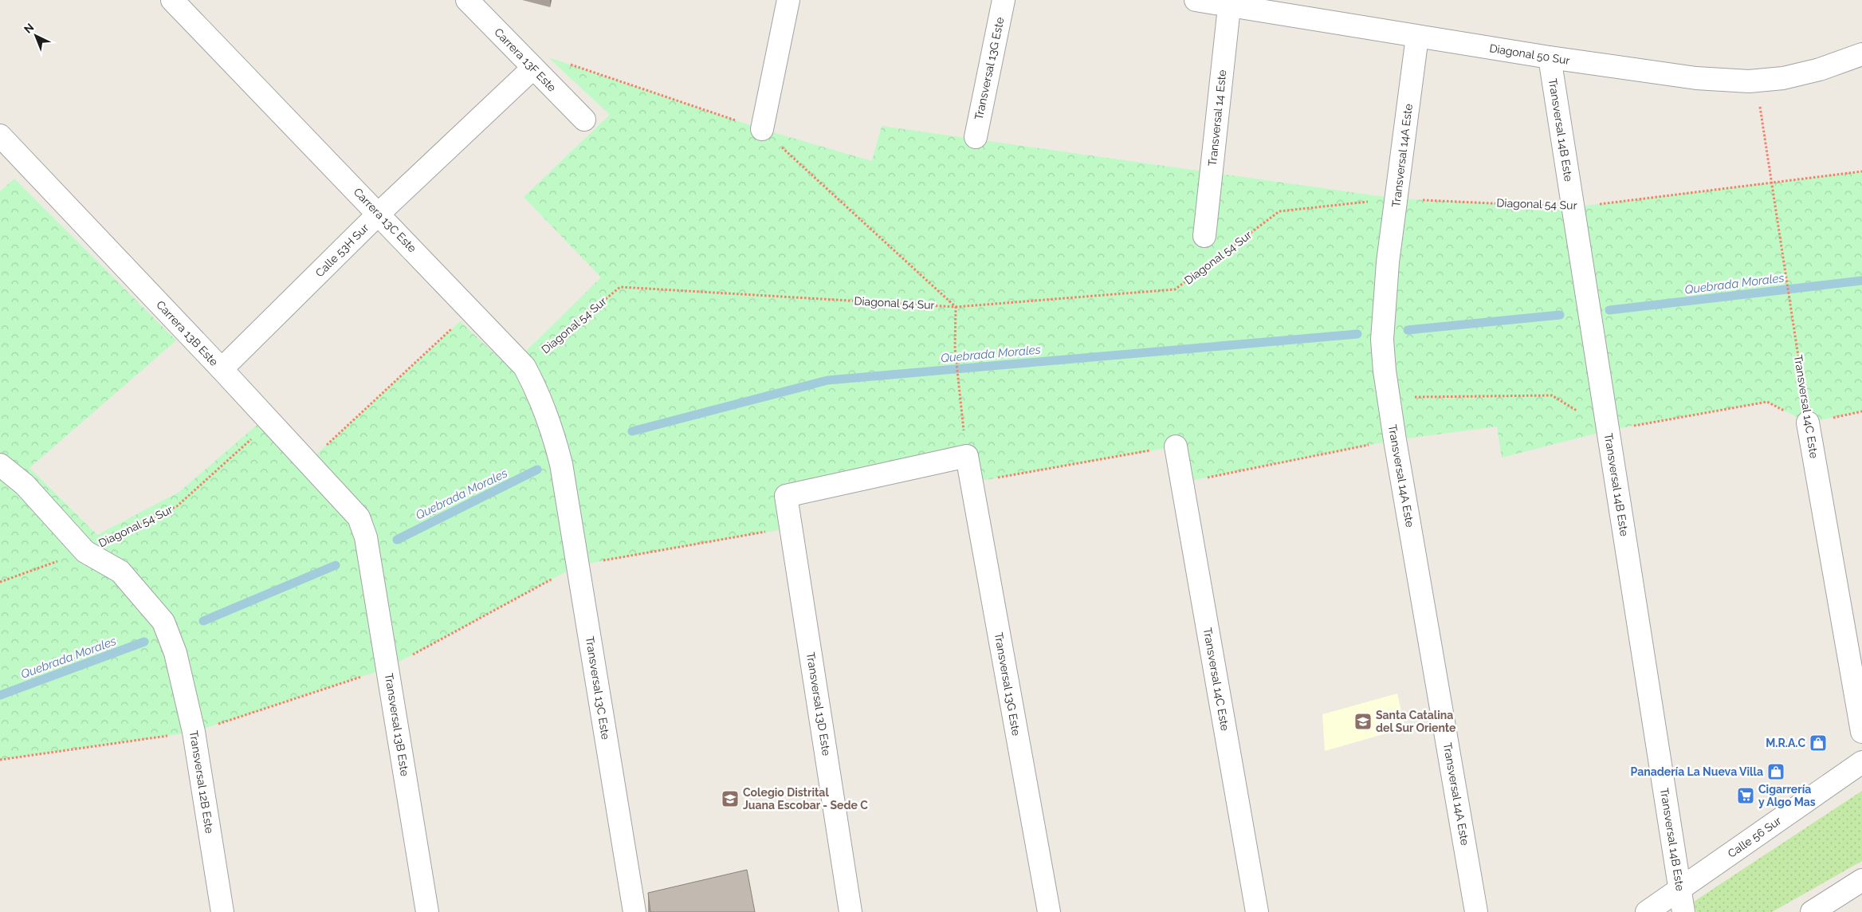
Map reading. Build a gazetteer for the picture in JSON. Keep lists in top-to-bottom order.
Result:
{
  "streets": {
    "street": [
      "Diagonal 50 Sur",
      "Carrera 13F Este",
      "Transversal 13G Este",
      "Transversal 14 Este",
      "Transversal 14B Este",
      "Transversal 14A Este",
      "Carrera 13C Este",
      "Calle 53H Sur",
      "Carrera 13B Este",
      "Transversal 14C Este",
      "Transversal 13C Este",
      "Transversal 13D Este",
      "Transversal 13B Este",
      "Transversal 12B Este",
      "Calle 56 Sur"
    ],
    "path": ["Diagonal 54 Sur"]
  },
  "crossings": [
    ["Diagonal 50 Sur", "Transversal 14 Este"],
    ["Diagonal 50 Sur", "Transversal 14B Este"],
    ["Diagonal 50 Sur", "Transversal 14A Este"],
    ["Diagonal 50 Sur", "Transversal 14C Este"],
    ["Carrera 13F Este", "Calle 53H Sur"],
    ["Transversal 13G Este", "Transversal 13D Este"],
    ["Transversal 14B Este", "Diagonal 54 Sur"],
    ["Transversal 14B Este", "Calle 56 Sur"],
    ["Transversal 14A Este", "Diagonal 54 Sur"],
    ["Diagonal 54 Sur", "Carrera 13C Este"],
    ["Diagonal 54 Sur", "Carrera 13B Este"],
    ["Diagonal 54 Sur", "Transversal 14C Este"],
    ["Diagonal 54 Sur", "Transversal 12B Este"],
    ["Carrera 13C Este", "Calle 53H Sur"],
    ["Carrera 13C Este", "Transversal 13C Este"],
    ["Calle 53H Sur", "Carrera 13B Este"],
    ["Carrera 13B Este", "Transversal 13B Este"]
  ],
  "water": ["Quebrada Morales"],
  "places": {
    "school or university": ["Santa Catalina del Sur Oriente", "Colegio Distrital Juana Escobar - Sede C"],
    "shop": ["M.R.A.C", "Panadería La Nueva Villa"],
    "supermarket": ["Cigarrería y Algo Mas"]
  },
  "north": "top left"
}
